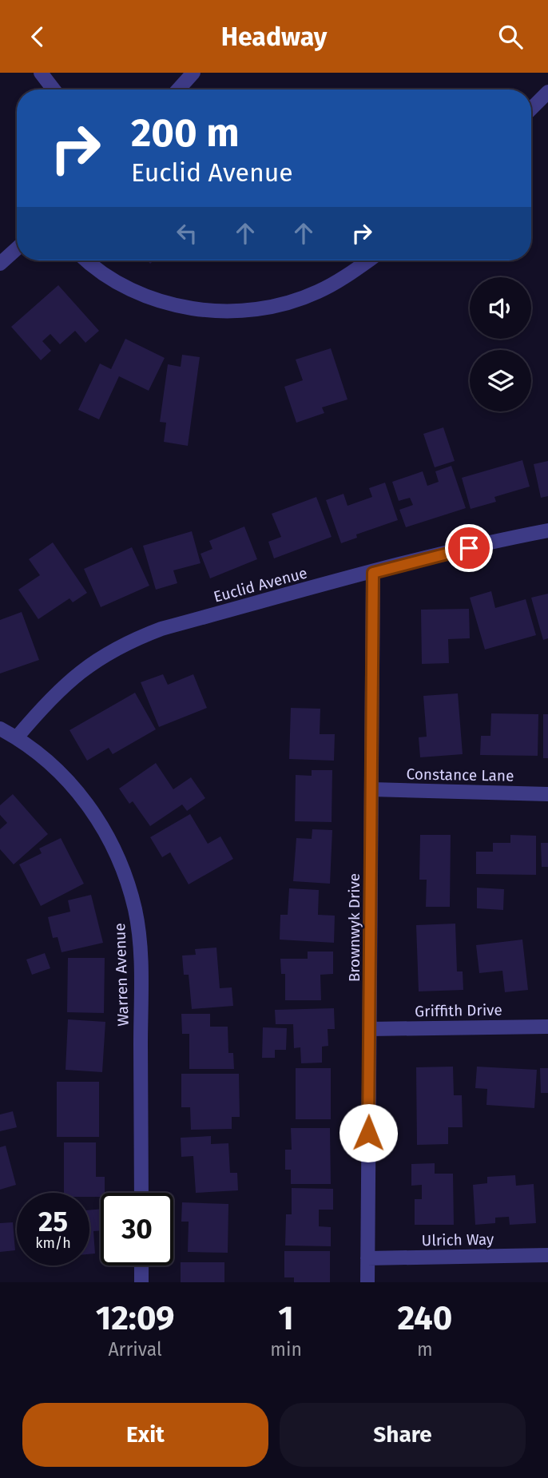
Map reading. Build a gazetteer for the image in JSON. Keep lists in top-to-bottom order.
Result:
{
  "streets": {
    "street": [
      "Euclid Avenue",
      "Constance Lane",
      "Brownwyk Drive",
      "Warren Avenue",
      "Griffith Drive",
      "Ulrich Way"
    ]
  },
  "crossings": [
    ["Euclid Avenue", "Brownwyk Drive"],
    ["Euclid Avenue", "Warren Avenue"],
    ["Constance Lane", "Brownwyk Drive"],
    ["Brownwyk Drive", "Griffith Drive"],
    ["Brownwyk Drive", "Ulrich Way"]
  ],
  "page": {
    "header": "Headway",
    "turn": ["200 m", "Euclid Avenue"],
    "speed": "25 km/h",
    "limit": "30",
    "eta": [
      "12:09",
      "Arrival",
      "1",
      "min",
      "240",
      "m"
    ],
    "buttons": ["Exit", "Share"]
  }
}
